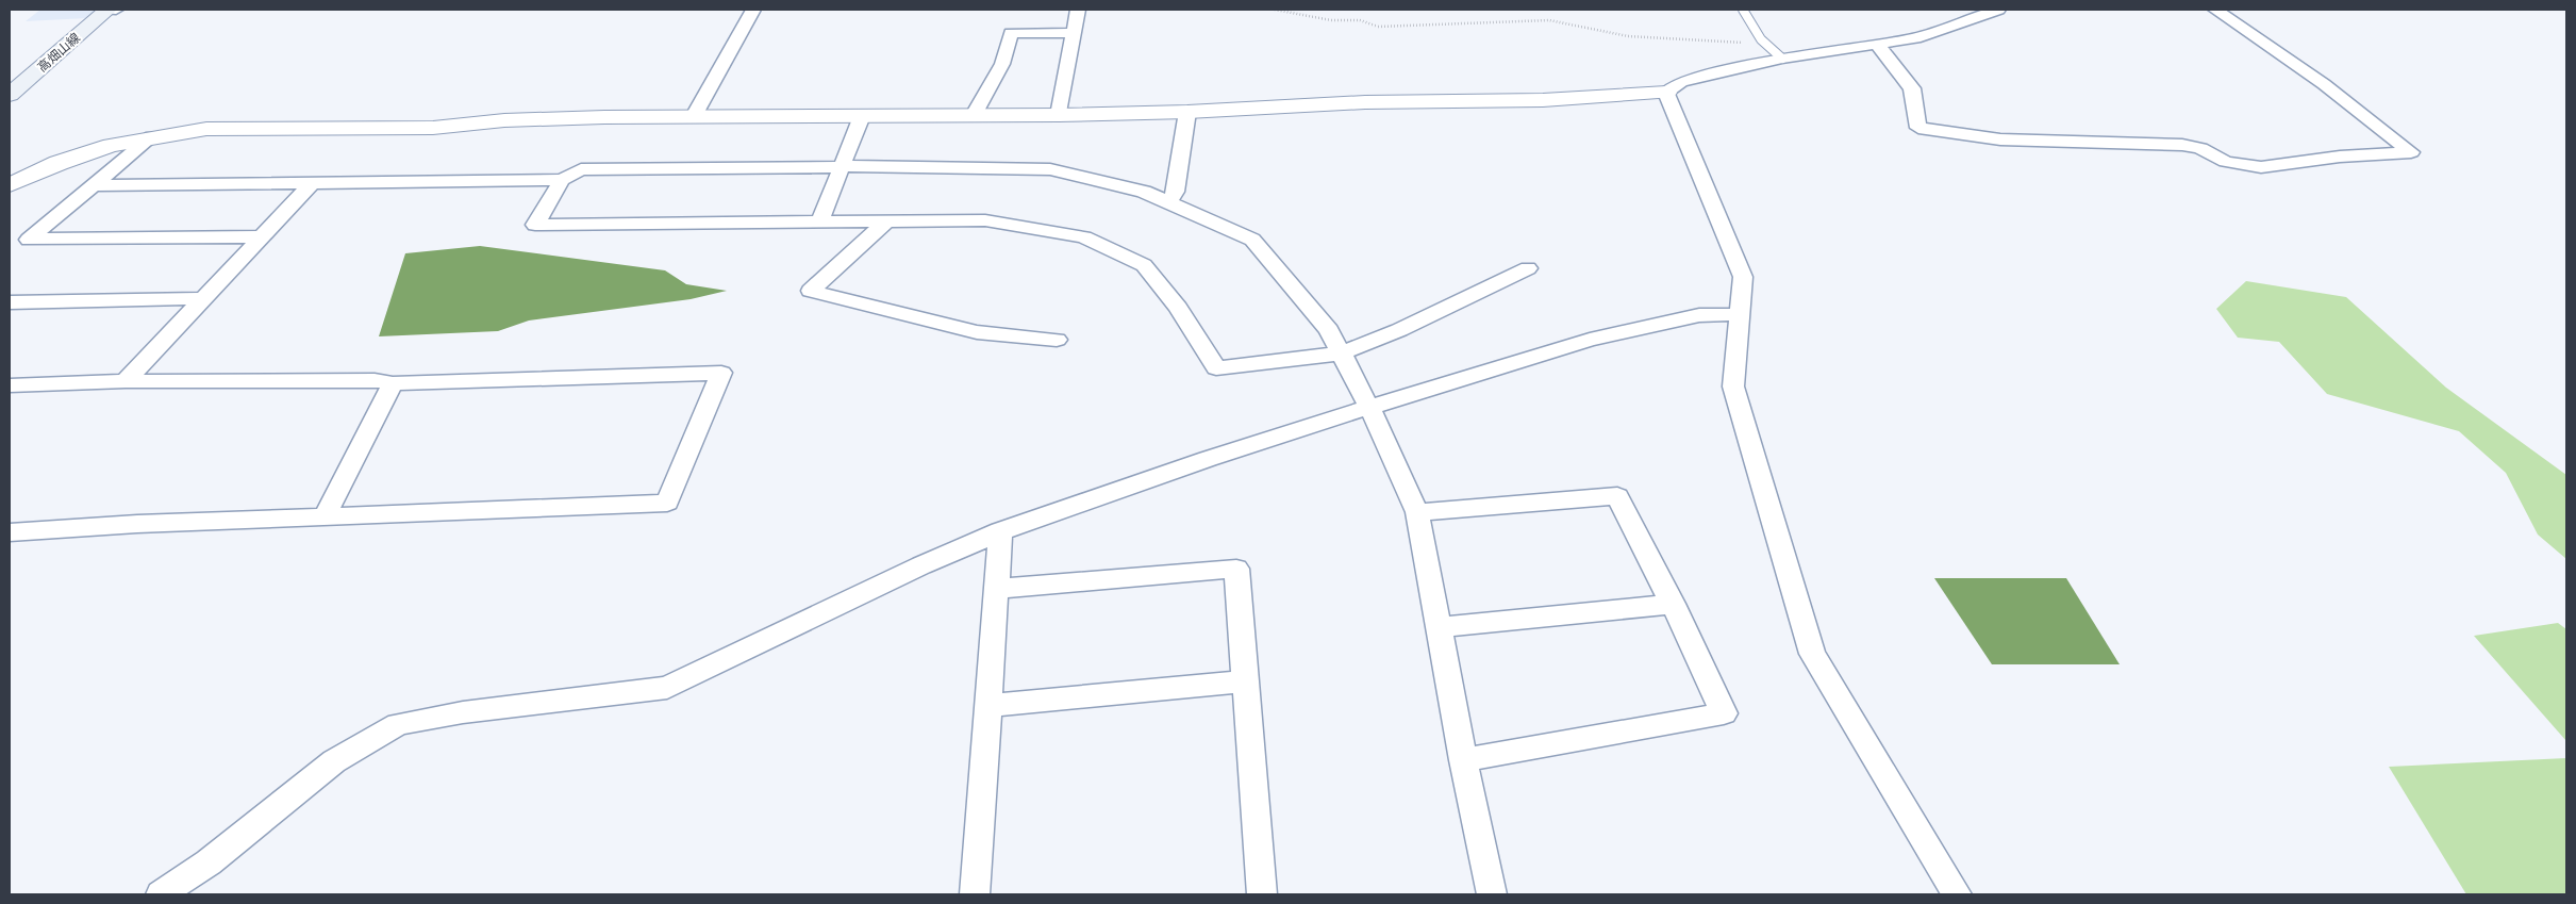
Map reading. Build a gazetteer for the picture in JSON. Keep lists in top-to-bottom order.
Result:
{
  "streets": {
    "main road": ["高畑山線"]
  }
}
